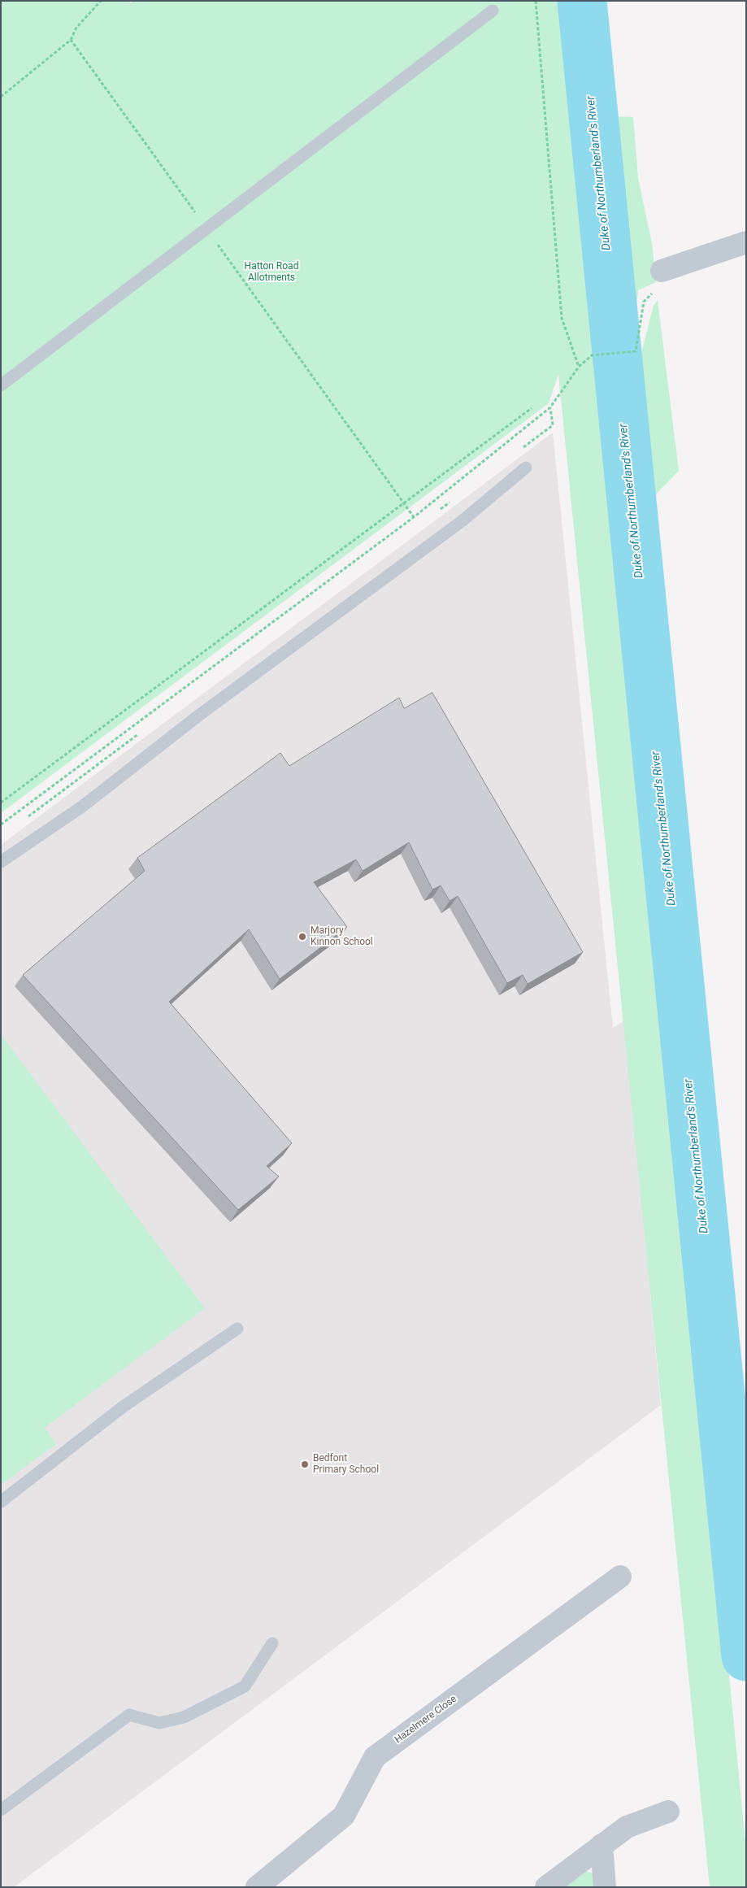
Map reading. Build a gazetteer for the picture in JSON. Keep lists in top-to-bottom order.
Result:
{
  "streets": {
    "street": ["Hazelmere Close"]
  },
  "water": ["Duke of Northumberland's River"],
  "parks": ["Hatton Road Allotments"],
  "places": ["Marjory Kinnon School", "Bedfont Primary School"]
}
